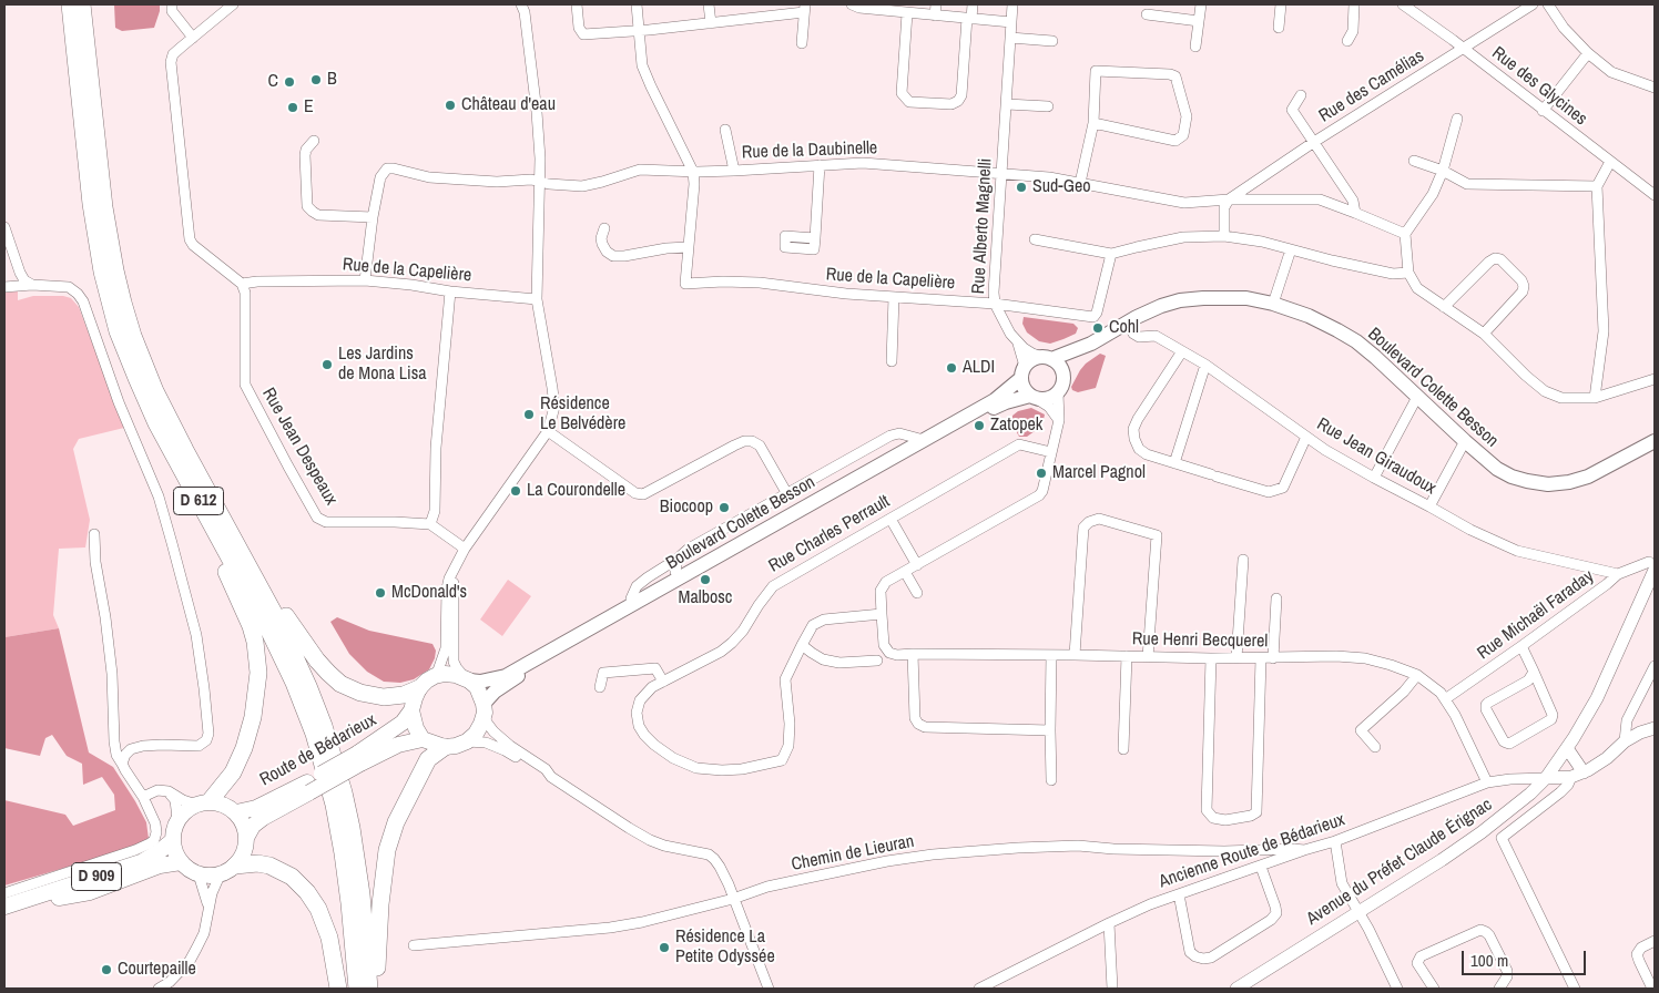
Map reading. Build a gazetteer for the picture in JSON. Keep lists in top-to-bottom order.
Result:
{
  "streets": {
    "highway": ["D 612"],
    "main road": ["Boulevard Colette Besson", "Route de Bédarieux", "D 909"],
    "street": [
      "Rue des Camélias",
      "Rue des Glycines",
      "Rue de la Daubinelle",
      "Rue Alberto Magnelli",
      "Rue de la Capelière",
      "Rue Jean Despeaux",
      "Rue Jean Giraudoux",
      "Rue Charles Perrault",
      "Rue Michaël Faraday",
      "Rue Henri Becquerel",
      "Ancienne Route de Bédarieux",
      "Chemin de Lieuran",
      "Avenue du Préfet Claude Érignac"
    ]
  },
  "crossings": [
    ["Rue des Camélias", "Rue des Glycines"],
    ["Rue des Camélias", "Rue de la Daubinelle"],
    ["Rue de la Daubinelle", "Rue Alberto Magnelli"],
    ["Rue Alberto Magnelli", "Rue de la Capelière"],
    ["Rue de la Capelière", "Rue Jean Despeaux"],
    ["Boulevard Colette Besson", "Rue Jean Giraudoux"],
    ["Boulevard Colette Besson", "Route de Bédarieux"],
    ["Rue Jean Giraudoux", "Rue Michaël Faraday"],
    ["Rue Charles Perrault", "Rue Henri Becquerel"],
    ["Rue Michaël Faraday", "Rue Henri Becquerel"],
    ["Rue Michaël Faraday", "Avenue du Préfet Claude Érignac"],
    ["Rue Henri Becquerel", "Ancienne Route de Bédarieux"],
    ["Route de Bédarieux", "D 909"],
    ["Ancienne Route de Bédarieux", "Chemin de Lieuran"],
    ["Ancienne Route de Bédarieux", "Avenue du Préfet Claude Érignac"]
  ],
  "places": [
    "B",
    "C",
    "Château d'eau",
    "E",
    "Sud-Geo",
    "Cohl",
    "Les Jardins de Mona Lisa",
    "ALDI",
    "Résidence Le Belvédère",
    "Zatopek",
    "Marcel Pagnol",
    "La Courondelle",
    "Biocoop",
    "Malbosc",
    "McDonald's",
    "Résidence La Petite Odyssée",
    "Courtepaille"
  ],
  "scale_bar": "100 m"
}
